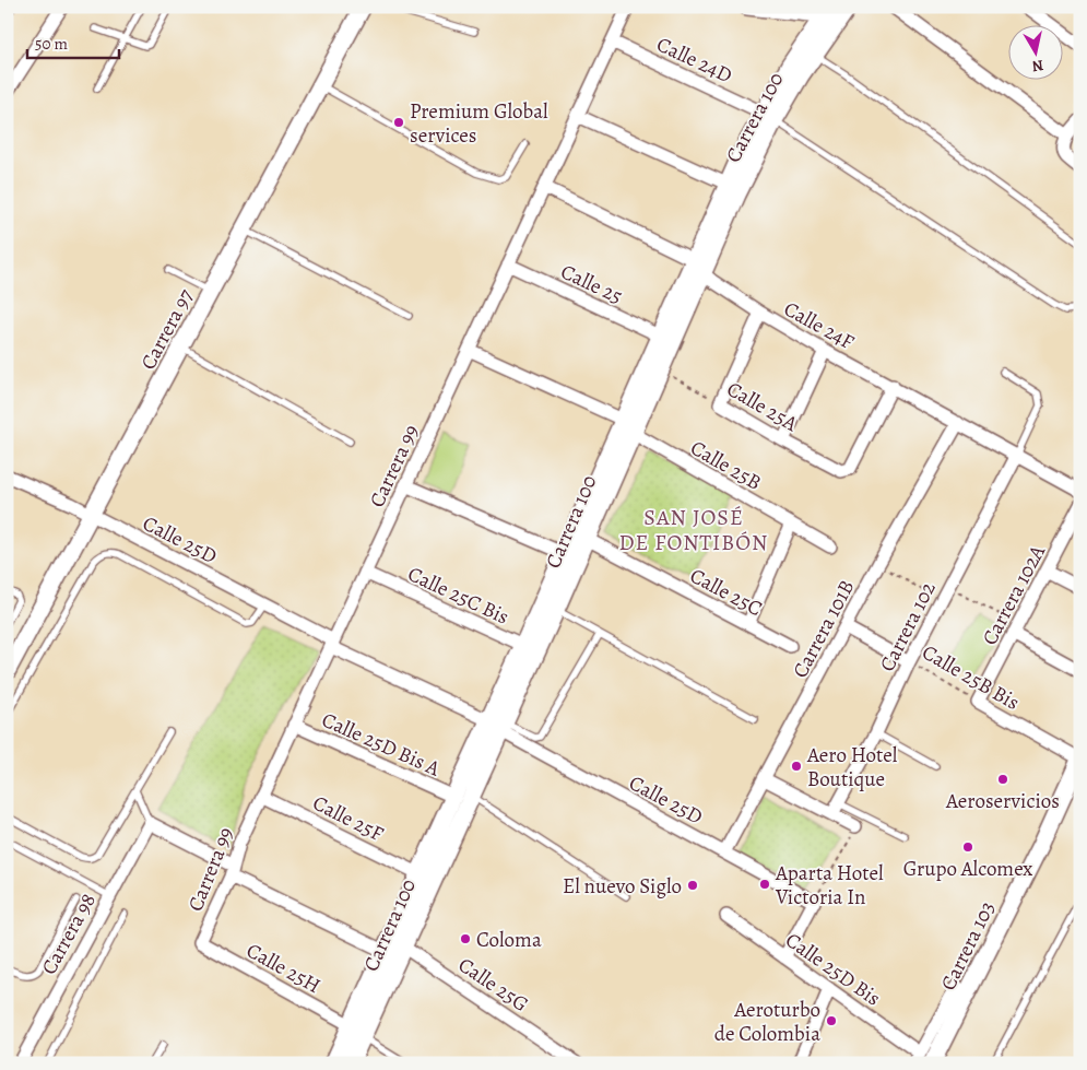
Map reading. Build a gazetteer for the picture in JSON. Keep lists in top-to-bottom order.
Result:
{
  "streets": {
    "main road": ["Carrera 100", "Carrera 97", "Carrera 103"],
    "street": [
      "Calle 24D",
      "Calle 25",
      "Calle 24F",
      "Calle 25A",
      "Calle 25B",
      "Carrera 99",
      "Calle 25D",
      "Calle 25C",
      "Calle 25C Bis",
      "Carrera 102A",
      "Carrera 102",
      "Carrera 101B",
      "Calle 25B Bis",
      "Calle 25D Bis A",
      "Calle 25F",
      "Carrera 98",
      "Calle 25H",
      "Calle 25D Bis",
      "Calle 25G"
    ]
  },
  "crossings": [
    ["Calle 24D", "Carrera 100"],
    ["Calle 24D", "Carrera 99"],
    ["Carrera 100", "Calle 25"],
    ["Carrera 100", "Calle 24F"],
    ["Carrera 100", "Calle 25A"],
    ["Carrera 100", "Calle 25B"],
    ["Carrera 100", "Calle 25D"],
    ["Carrera 100", "Calle 25C"],
    ["Carrera 100", "Calle 25C Bis"],
    ["Carrera 100", "Calle 25D Bis A"],
    ["Carrera 100", "Calle 25F"],
    ["Carrera 100", "Calle 25H"],
    ["Carrera 100", "Calle 25G"],
    ["Calle 25", "Carrera 99"],
    ["Calle 24F", "Calle 25A"],
    ["Calle 24F", "Carrera 99"],
    ["Calle 24F", "Carrera 102"],
    ["Calle 24F", "Carrera 101B"],
    ["Carrera 97", "Calle 25D"],
    ["Calle 25B", "Carrera 99"],
    ["Carrera 99", "Calle 25D"],
    ["Carrera 99", "Calle 25C Bis"],
    ["Carrera 99", "Calle 25D Bis A"],
    ["Carrera 99", "Calle 25F"],
    ["Carrera 99", "Calle 25H"],
    ["Carrera 99", "Calle 25G"],
    ["Calle 25D", "Carrera 101B"],
    ["Carrera 102A", "Calle 25B Bis"],
    ["Carrera 102", "Calle 25B Bis"],
    ["Carrera 101B", "Calle 25B Bis"],
    ["Calle 25B Bis", "Carrera 103"],
    ["Carrera 98", "Calle 25G"],
    ["Carrera 103", "Calle 25D Bis"]
  ],
  "districts": ["SAN JOSÉ DE FONTIBÓN"],
  "places": [
    "Premium Global services",
    "Aero Hotel Boutique",
    "Aeroservicios",
    "Grupo Alcomex",
    "Aparta Hotel Victoria In",
    "El nuevo Siglo",
    "Coloma",
    "Aeroturbo de Colombia"
  ],
  "scale_bar": "50 m",
  "north": "bottom"
}
